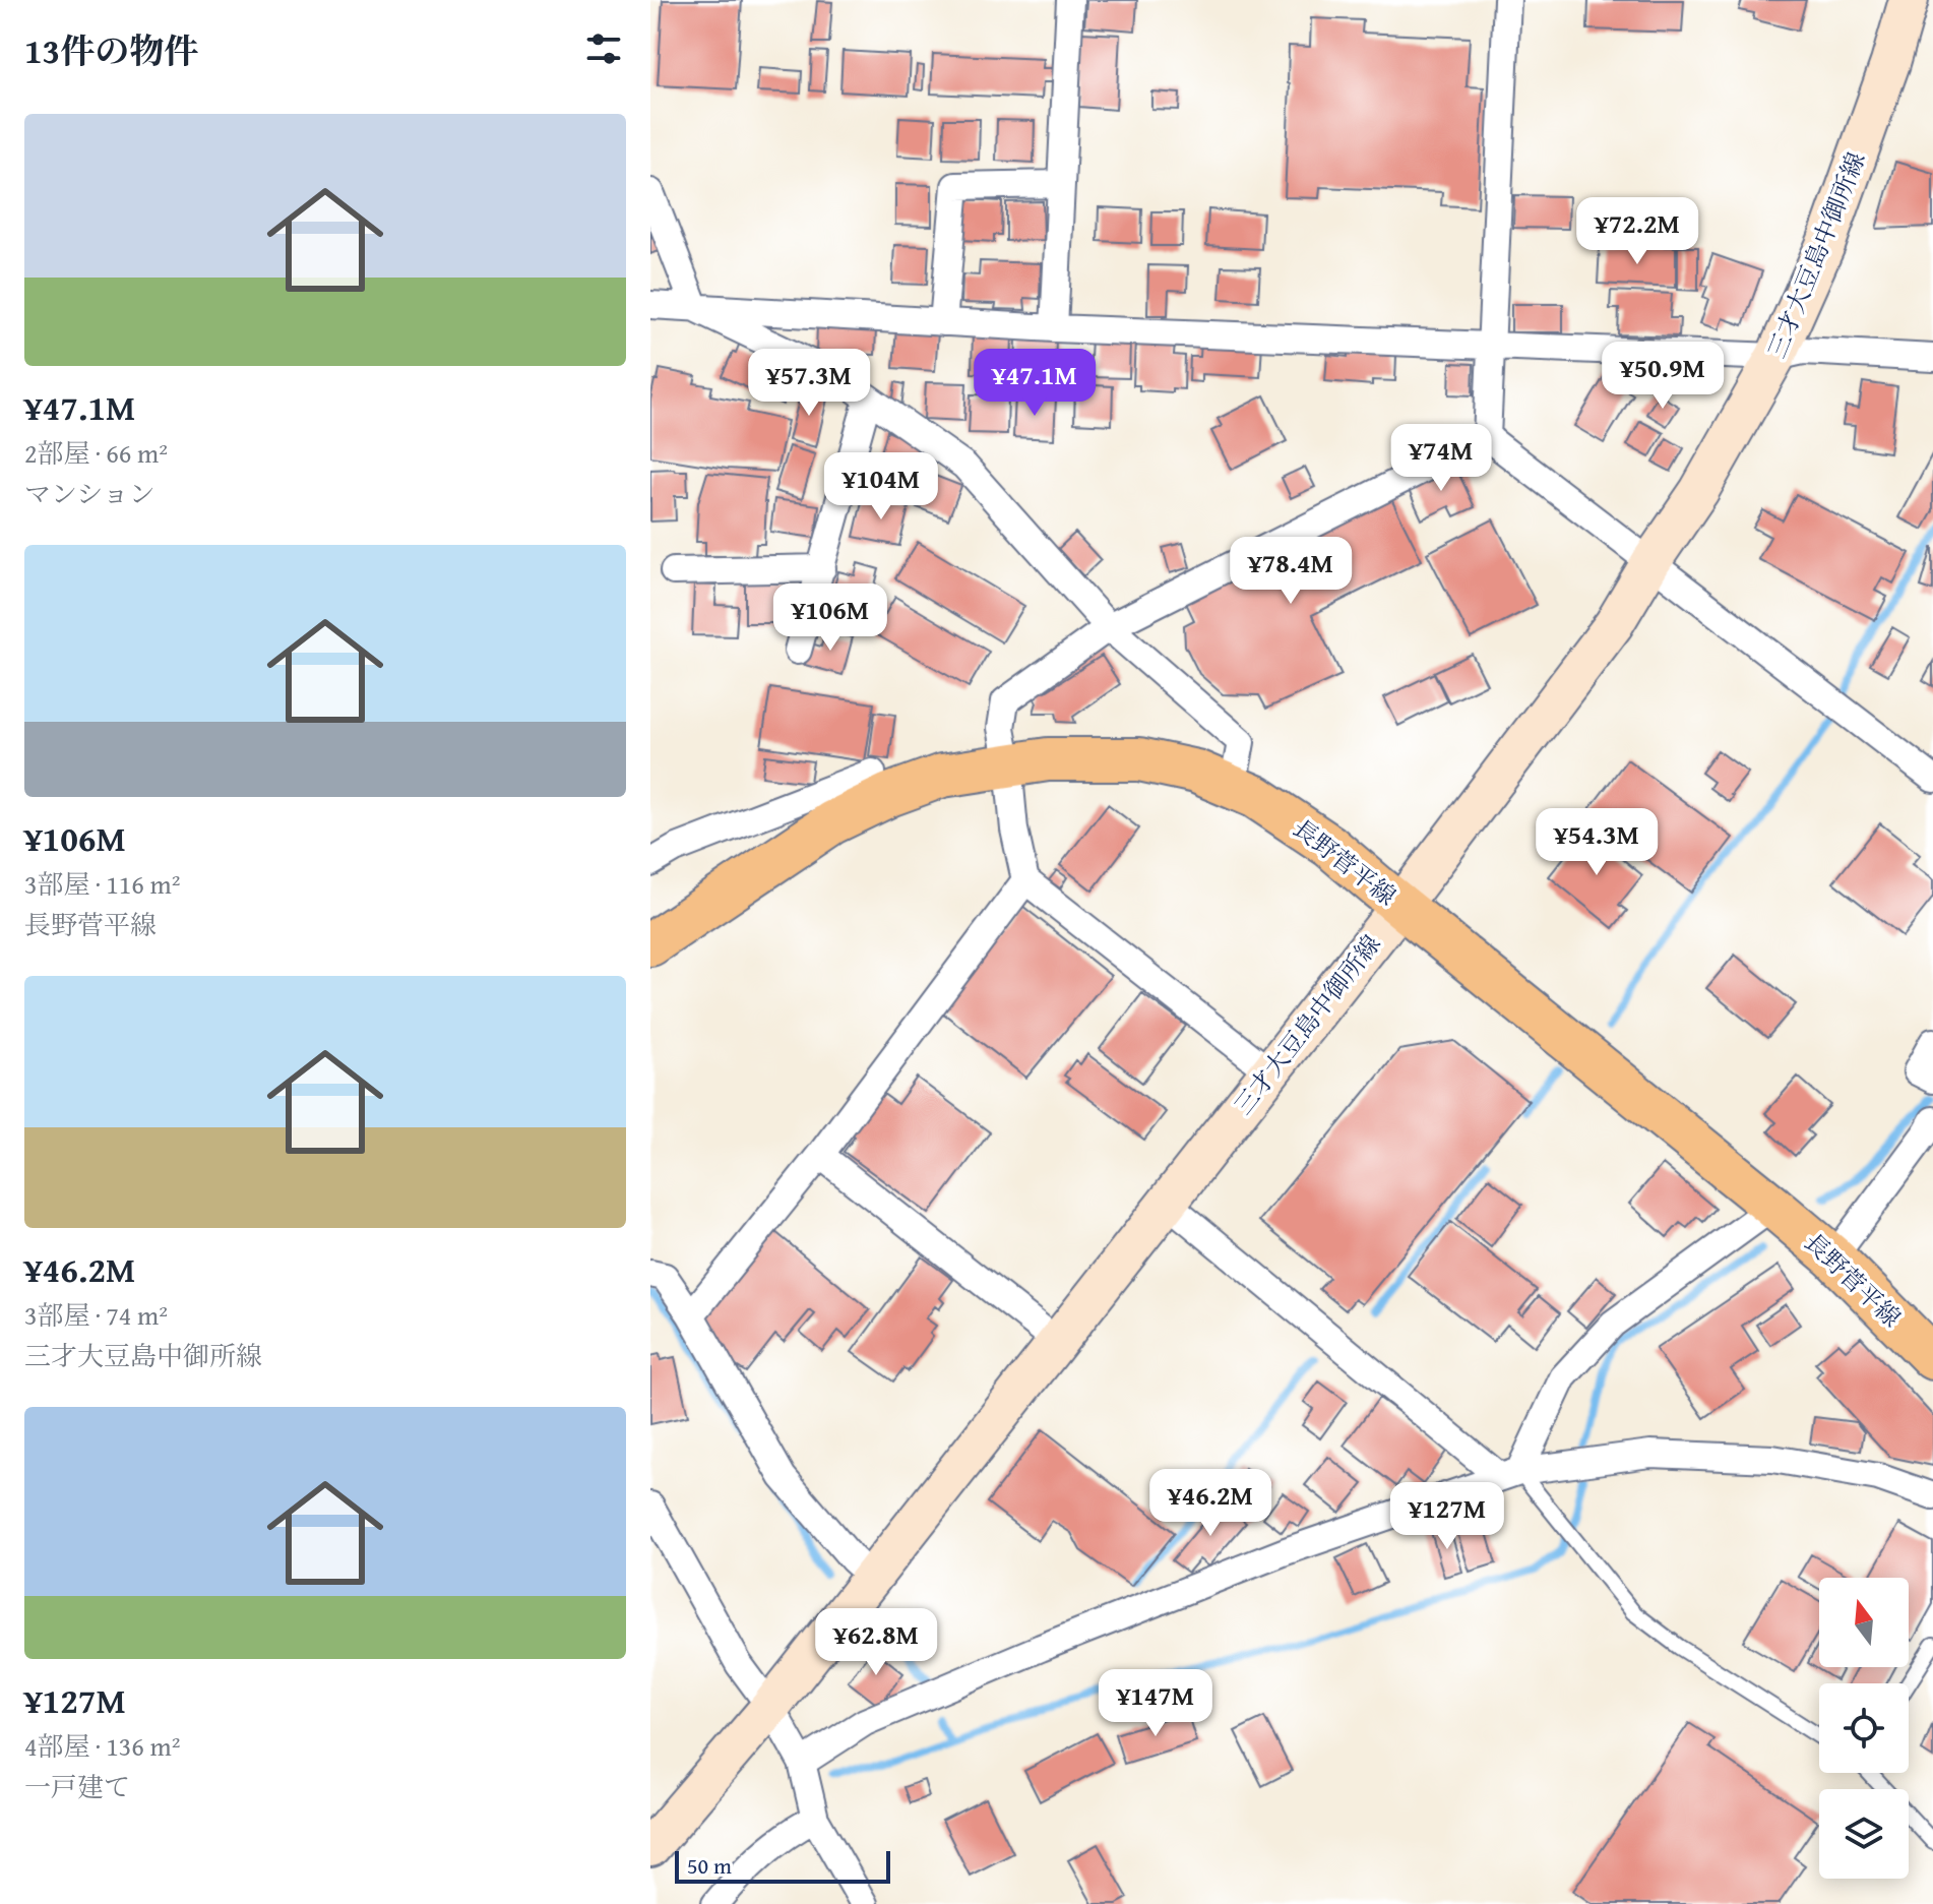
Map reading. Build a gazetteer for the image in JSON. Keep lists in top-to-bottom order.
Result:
{
  "streets": {
    "main road": ["三才大豆島中御所線", "長野菅平線"]
  },
  "crossings": [
    ["三才大豆島中御所線", "長野菅平線"]
  ],
  "scale_bar": "50 m",
  "north": "top",
  "page": {
    "heading": "13件の物件",
    "list": [
      {
        "name": "¥47.1M",
        "note": "2部屋 · 66 m² · マンション"
      },
      {
        "name": "¥106M",
        "note": "3部屋 · 116 m² · 長野菅平線"
      },
      {
        "name": "¥46.2M",
        "note": "3部屋 · 74 m² · 三才大豆島中御所線"
      },
      {
        "name": "¥127M",
        "note": "4部屋 · 136 m² · 一戸建て"
      }
    ],
    "price": [
      "¥72.2M",
      "¥50.9M",
      "¥57.3M",
      "¥47.1M",
      "¥74M",
      "¥104M",
      "¥78.4M",
      "¥106M",
      "¥54.3M",
      "¥46.2M",
      "¥127M",
      "¥62.8M",
      "¥147M"
    ],
    "scale": "50 m"
  }
}
